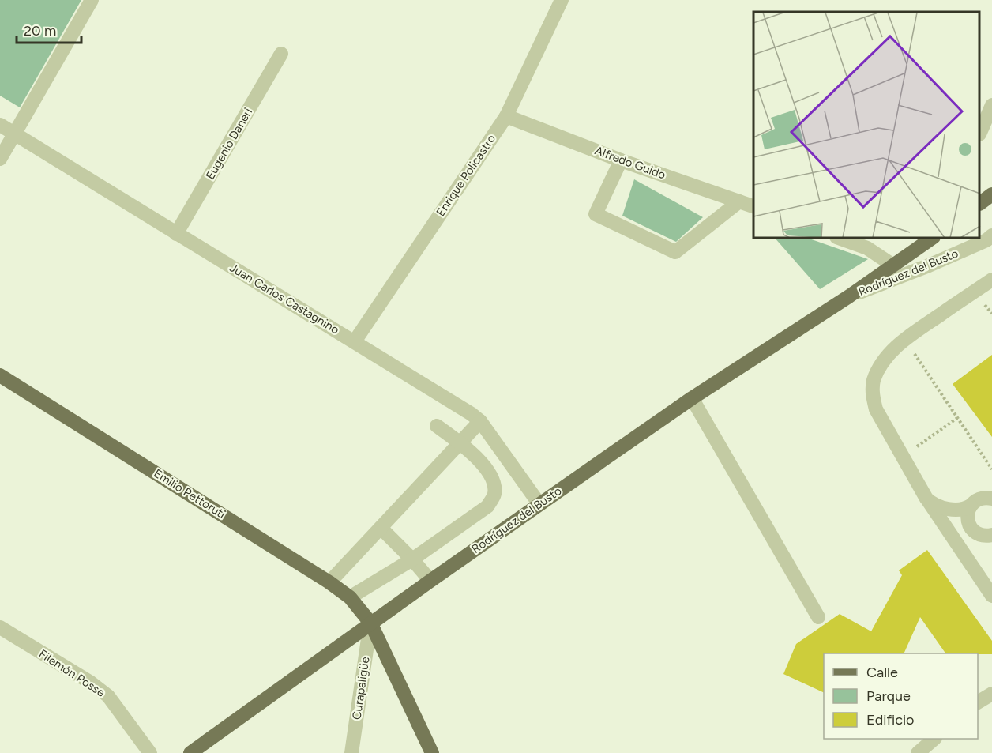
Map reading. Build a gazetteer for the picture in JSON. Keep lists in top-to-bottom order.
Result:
{
  "streets": {
    "main road": ["Rodríguez del Busto", "Emilio Pettoruti"],
    "street": [
      "Eugenio Daneri",
      "Alfredo Guido",
      "Enrique Policastro",
      "Juan Carlos Castagnino",
      "Filemón Posse",
      "Curapaligüe"
    ]
  },
  "crossings": [
    ["Eugenio Daneri", "Juan Carlos Castagnino"],
    ["Alfredo Guido", "Enrique Policastro"],
    ["Enrique Policastro", "Juan Carlos Castagnino"],
    ["Rodríguez del Busto", "Juan Carlos Castagnino"],
    ["Rodríguez del Busto", "Emilio Pettoruti"],
    ["Rodríguez del Busto", "Curapaligüe"],
    ["Emilio Pettoruti", "Curapaligüe"]
  ],
  "legend": ["Calle", "Parque", "Edificio"],
  "scale_bar": "20 m"
}
